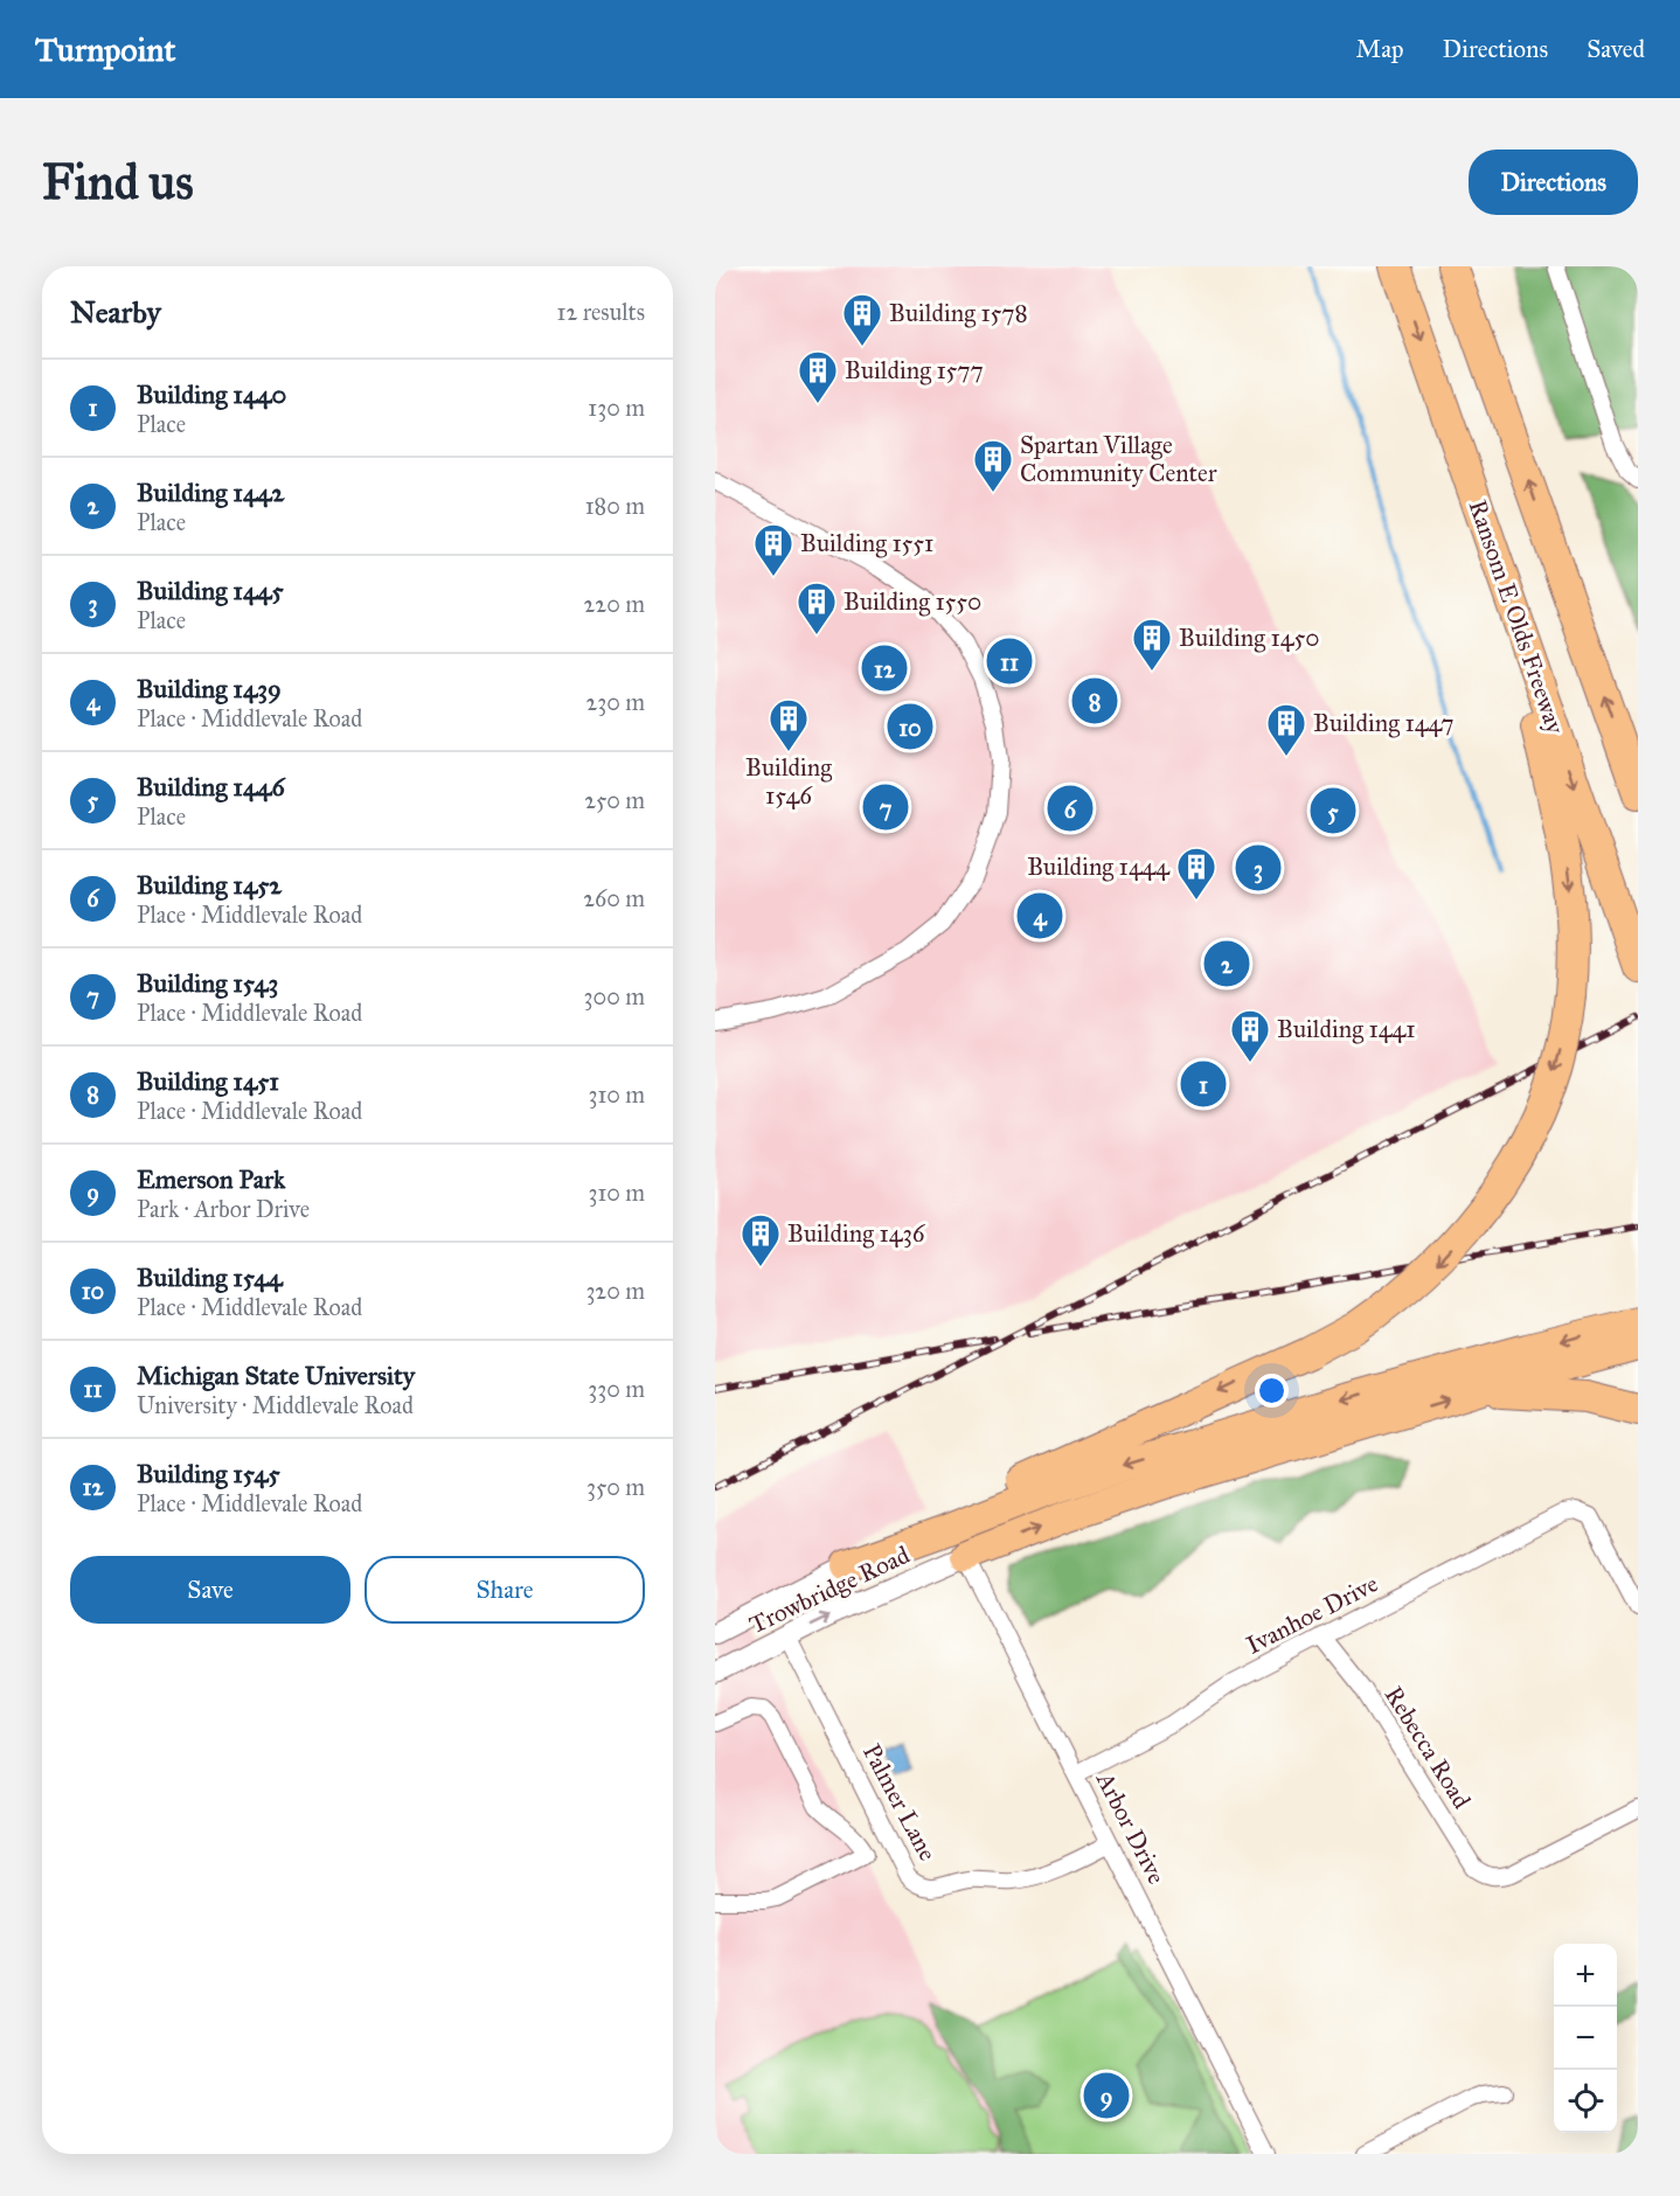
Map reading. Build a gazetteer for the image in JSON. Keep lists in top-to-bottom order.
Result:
{
  "streets": {
    "highway": ["Ransom E Olds Freeway"],
    "street": [
      "Trowbridge Road",
      "Ivanhoe Drive",
      "Rebecca Road",
      "Palmer Lane",
      "Arbor Drive"
    ]
  },
  "crossings": [
    ["Trowbridge Road", "Palmer Lane"],
    ["Trowbridge Road", "Arbor Drive"],
    ["Ivanhoe Drive", "Rebecca Road"],
    ["Ivanhoe Drive", "Arbor Drive"],
    ["Palmer Lane", "Arbor Drive"]
  ],
  "places": {
    "building": [
      "Building 1578",
      "Building 1577",
      "Spartan Village Community Center",
      "Building 1551",
      "Building 1550",
      "Building 1450",
      "Building 1546",
      "Building 1447",
      "Building 1444",
      "Building 1441",
      "Building 1436"
    ]
  },
  "page": {
    "header": "Turnpoint",
    "nav": ["Map", "Directions", "Saved"],
    "buttons": [
      "Directions",
      ["Save", "Share"]
    ],
    "title": "Find us",
    "heading": ["Nearby", "12 results"],
    "list": [
      {
        "mark": "1",
        "name": "Building 1440",
        "note": "Place",
        "value": "130 m"
      },
      {
        "mark": "2",
        "name": "Building 1442",
        "note": "Place",
        "value": "180 m"
      },
      {
        "mark": "3",
        "name": "Building 1445",
        "note": "Place",
        "value": "220 m"
      },
      {
        "mark": "4",
        "name": "Building 1439",
        "note": "Place · Middlevale Road",
        "value": "230 m"
      },
      {
        "mark": "5",
        "name": "Building 1446",
        "note": "Place",
        "value": "250 m"
      },
      {
        "mark": "6",
        "name": "Building 1452",
        "note": "Place · Middlevale Road",
        "value": "260 m"
      },
      {
        "mark": "7",
        "name": "Building 1543",
        "note": "Place · Middlevale Road",
        "value": "300 m"
      },
      {
        "mark": "8",
        "name": "Building 1451",
        "note": "Place · Middlevale Road",
        "value": "310 m"
      },
      {
        "mark": "9",
        "name": "Emerson Park",
        "note": "Park · Arbor Drive",
        "value": "310 m"
      },
      {
        "mark": "10",
        "name": "Building 1544",
        "note": "Place · Middlevale Road",
        "value": "320 m"
      },
      {
        "mark": "11",
        "name": "Michigan State University",
        "note": "University · Middlevale Road",
        "value": "330 m"
      },
      {
        "mark": "12",
        "name": "Building 1545",
        "note": "Place · Middlevale Road",
        "value": "350 m"
      }
    ],
    "pins": [
      "11",
      "12",
      "8",
      "10",
      "7",
      "6",
      "5",
      "3",
      "4",
      "2",
      "1",
      "9"
    ],
    "map_buttons": ["+", "−"]
  }
}
